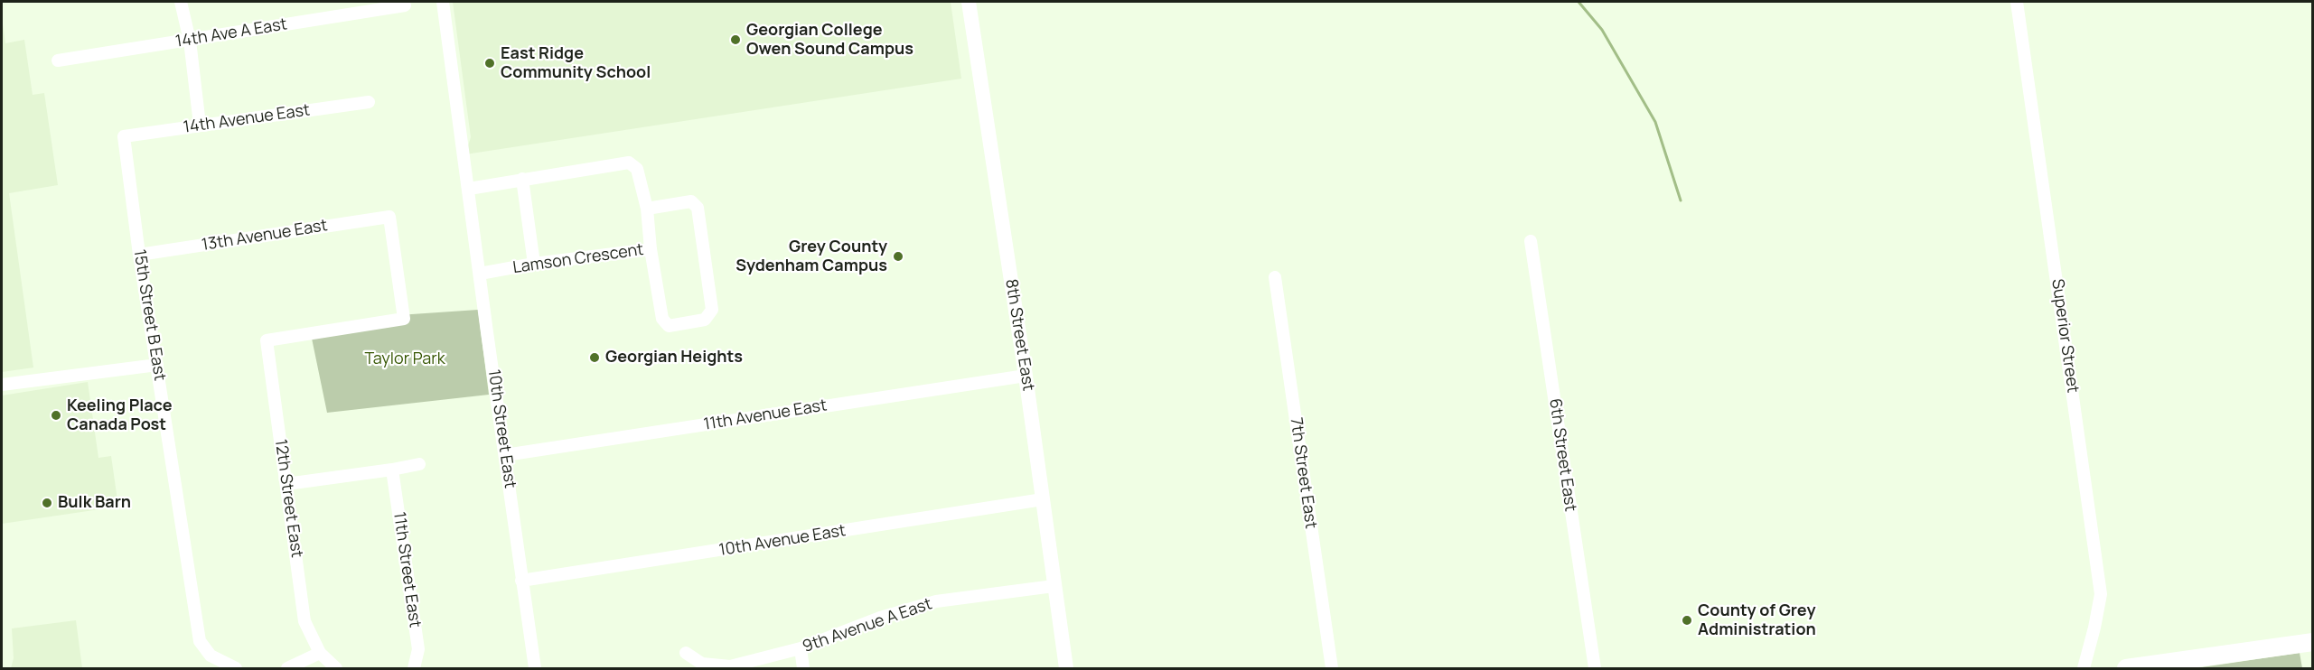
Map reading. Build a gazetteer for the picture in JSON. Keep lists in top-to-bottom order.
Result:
{
  "streets": {
    "main road": ["8th Street East"],
    "street": [
      "14th Ave A East",
      "14th Avenue East",
      "13th Avenue East",
      "Lamson Crescent",
      "15th Street B East",
      "Superior Street",
      "11th Avenue East",
      "10th Street East",
      "6th Street East",
      "7th Street East",
      "12th Street East",
      "10th Avenue East",
      "11th Street East",
      "9th Avenue A East"
    ]
  },
  "crossings": [
    ["14th Avenue East", "15th Street B East"],
    ["13th Avenue East", "15th Street B East"],
    ["13th Avenue East", "12th Street East"],
    ["Lamson Crescent", "10th Street East"],
    ["8th Street East", "11th Avenue East"],
    ["8th Street East", "10th Avenue East"],
    ["8th Street East", "9th Avenue A East"],
    ["11th Avenue East", "10th Street East"],
    ["10th Street East", "10th Avenue East"]
  ],
  "parks": ["Taylor Park"],
  "places": [
    "Georgian College Owen Sound Campus",
    "East Ridge Community School",
    "Grey County Sydenham Campus",
    "Georgian Heights",
    "Keeling Place Canada Post",
    "Bulk Barn",
    "County of Grey Administration"
  ]
}
